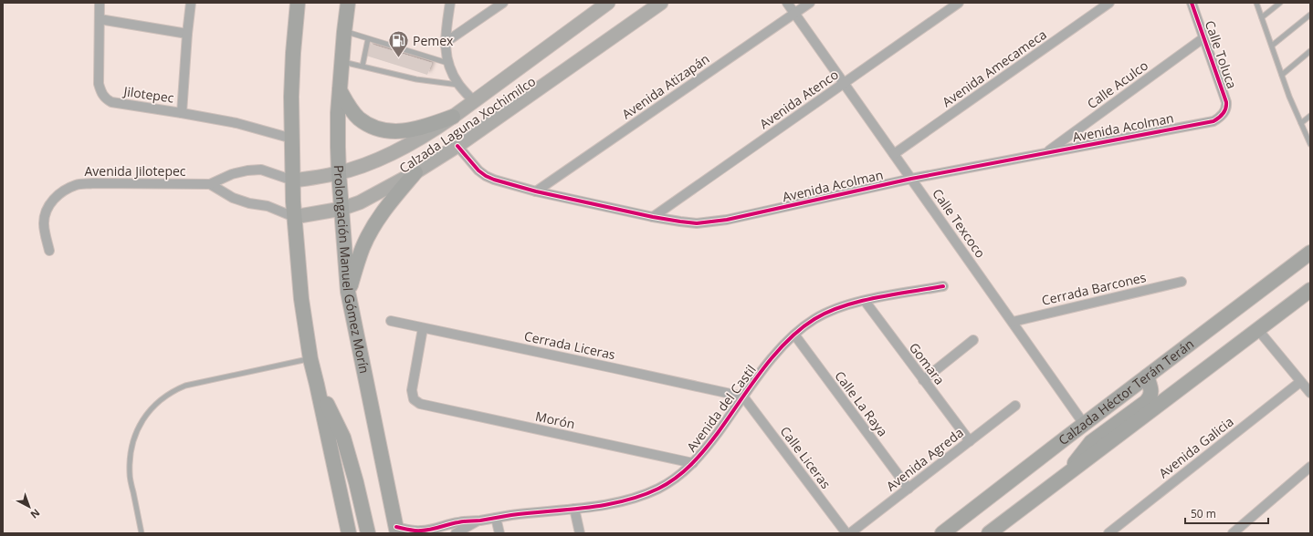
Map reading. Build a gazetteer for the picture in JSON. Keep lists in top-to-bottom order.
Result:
{
  "streets": {
    "main road": ["Calzada Laguna Xochimilco", "Prolongación Manuel Gómez Morín", "Calzada Héctor Terán Terán"],
    "street": [
      "Calle Toluca",
      "Avenida Amecameca",
      "Calle Aculco",
      "Avenida Atizapán",
      "Jilotepec",
      "Avenida Atenco",
      "Avenida Acolman",
      "Avenida Jilotepec",
      "Calle Texcoco",
      "Cerrada Barcones",
      "Cerrada Liceras",
      "Gomara",
      "Calle La Raya",
      "Avenida del Castil",
      "Morón",
      "Avenida Galicia",
      "Calle Liceras",
      "Avenida Agreda"
    ]
  },
  "crossings": [
    ["Calle Toluca", "Calle Aculco"],
    ["Calle Toluca", "Avenida Acolman"],
    ["Avenida Amecameca", "Calle Texcoco"],
    ["Calle Aculco", "Avenida Acolman"],
    ["Avenida Atizapán", "Avenida Acolman"],
    ["Avenida Atizapán", "Calle Texcoco"],
    ["Avenida Atenco", "Avenida Acolman"],
    ["Avenida Atenco", "Calle Texcoco"],
    ["Calzada Laguna Xochimilco", "Avenida Acolman"],
    ["Calzada Laguna Xochimilco", "Avenida Jilotepec"],
    ["Calzada Laguna Xochimilco", "Prolongación Manuel Gómez Morín"],
    ["Avenida Acolman", "Calle Texcoco"],
    ["Calle Texcoco", "Cerrada Barcones"],
    ["Calle Texcoco", "Calzada Héctor Terán Terán"],
    ["Prolongación Manuel Gómez Morín", "Avenida del Castil"],
    ["Cerrada Liceras", "Avenida del Castil"],
    ["Cerrada Liceras", "Morón"],
    ["Cerrada Liceras", "Calle Liceras"],
    ["Gomara", "Avenida del Castil"],
    ["Gomara", "Avenida Agreda"],
    ["Calle La Raya", "Avenida del Castil"],
    ["Calle La Raya", "Avenida Agreda"],
    ["Avenida del Castil", "Morón"],
    ["Avenida del Castil", "Calle Liceras"]
  ],
  "places": {
    "fuel station": ["Pemex"]
  },
  "scale_bar": "50 m",
  "north": "bottom right"
}
